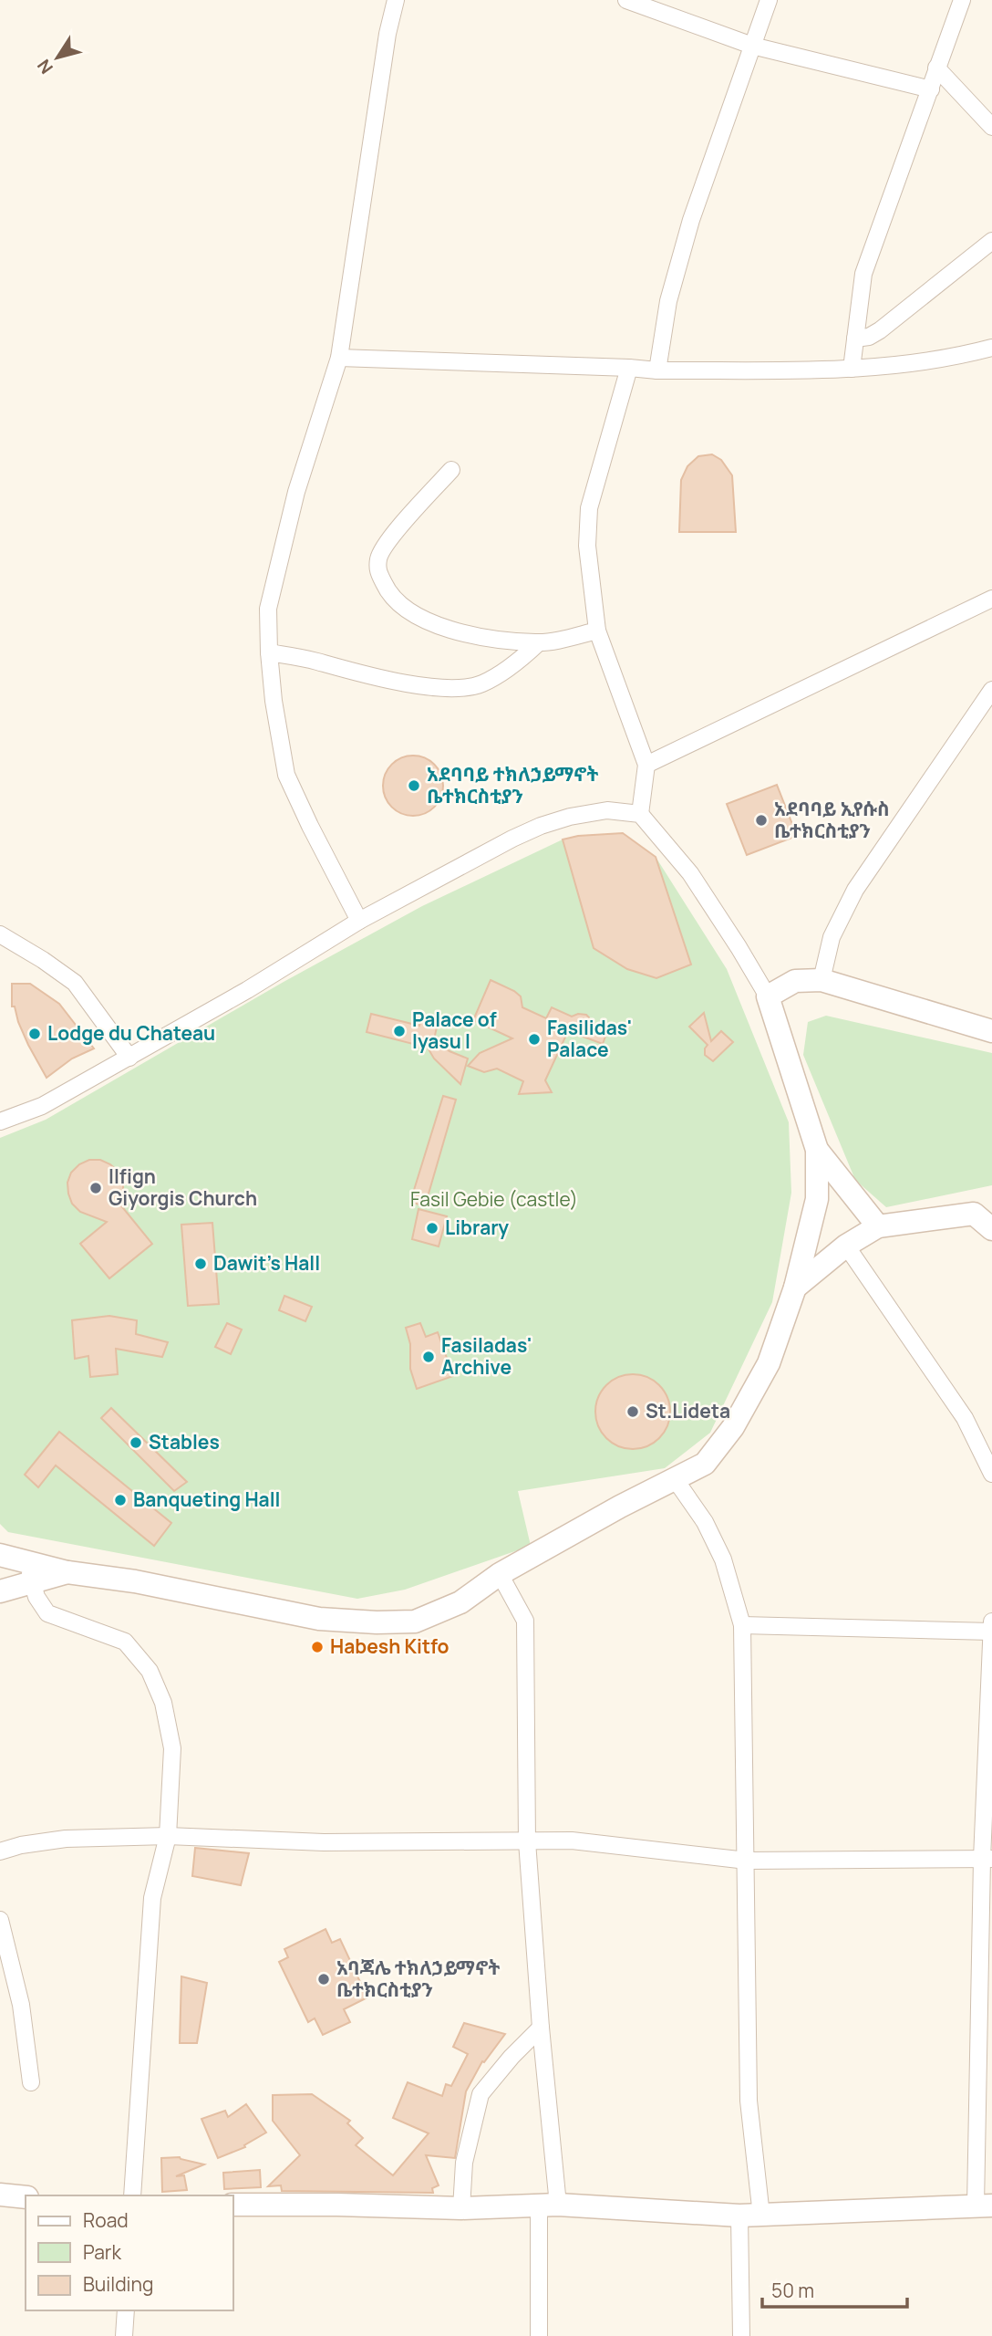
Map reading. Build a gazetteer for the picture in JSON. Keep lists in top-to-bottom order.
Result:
{
  "parks": ["Fasil Gebie (castle)"],
  "places": [
    "አደባባይ ተክለኃይማኖት ቤተክርስቲያን",
    "አደባባይ ኢየሱስ ቤተክርስቲያን",
    "Palace of Iyasu I",
    "Lodge du Chateau",
    "Fasilidas' Palace",
    "Ilfign Giyorgis Church",
    "Library",
    "Dawit's Hall",
    "Fasiladas' Archive",
    "St.Lideta",
    "Stables",
    "Banqueting Hall",
    "Habesh Kitfo",
    "አባጃሌ ተክለኃይማኖት ቤተክርስቲያን"
  ],
  "legend": ["Road", "Park", "Building"],
  "scale_bar": "50 m",
  "north": "bottom left"
}
